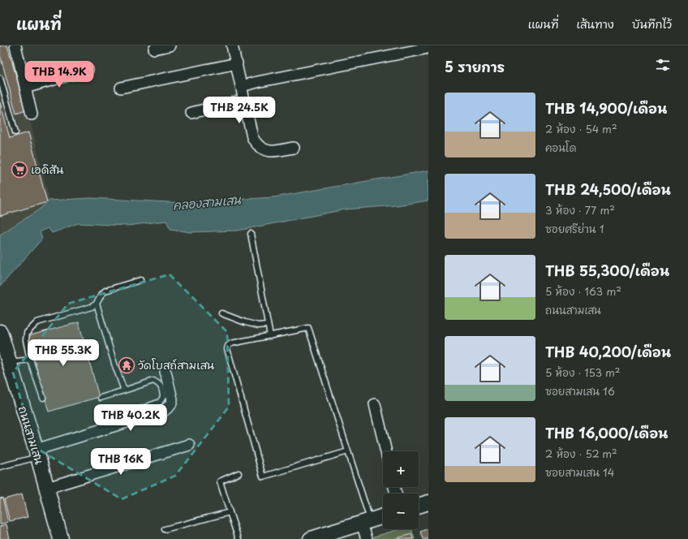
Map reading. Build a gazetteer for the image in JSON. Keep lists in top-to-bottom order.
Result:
{
  "streets": {
    "main road": ["ถนนสามเสน"]
  },
  "water": ["คลองสามเสน"],
  "places": {
    "supermarket": ["เอดิสัน"],
    "temple": ["วัดโบสถ์สามเสน"]
  },
  "page": {
    "header": "แผนที่",
    "nav": ["แผนที่", "เส้นทาง", "บันทึกไว้"],
    "heading": "5 รายการ",
    "price": [
      "THB 14.9K",
      "THB 24.5K",
      "THB 55.3K",
      "THB 40.2K",
      "THB 16K"
    ],
    "list": [
      {
        "name": "THB 14,900/เดือน",
        "note": "2 ห้อง · 54 m² · คอนโด"
      },
      {
        "name": "THB 24,500/เดือน",
        "note": "3 ห้อง · 77 m² · ซอยศรีย่าน 1"
      },
      {
        "name": "THB 55,300/เดือน",
        "note": "5 ห้อง · 163 m² · ถนนสามเสน"
      },
      {
        "name": "THB 40,200/เดือน",
        "note": "5 ห้อง · 153 m² · ซอยสามเสน 16"
      },
      {
        "name": "THB 16,000/เดือน",
        "note": "2 ห้อง · 52 m² · ซอยสามเสน 14"
      }
    ],
    "map_buttons": ["+", "−"]
  }
}
